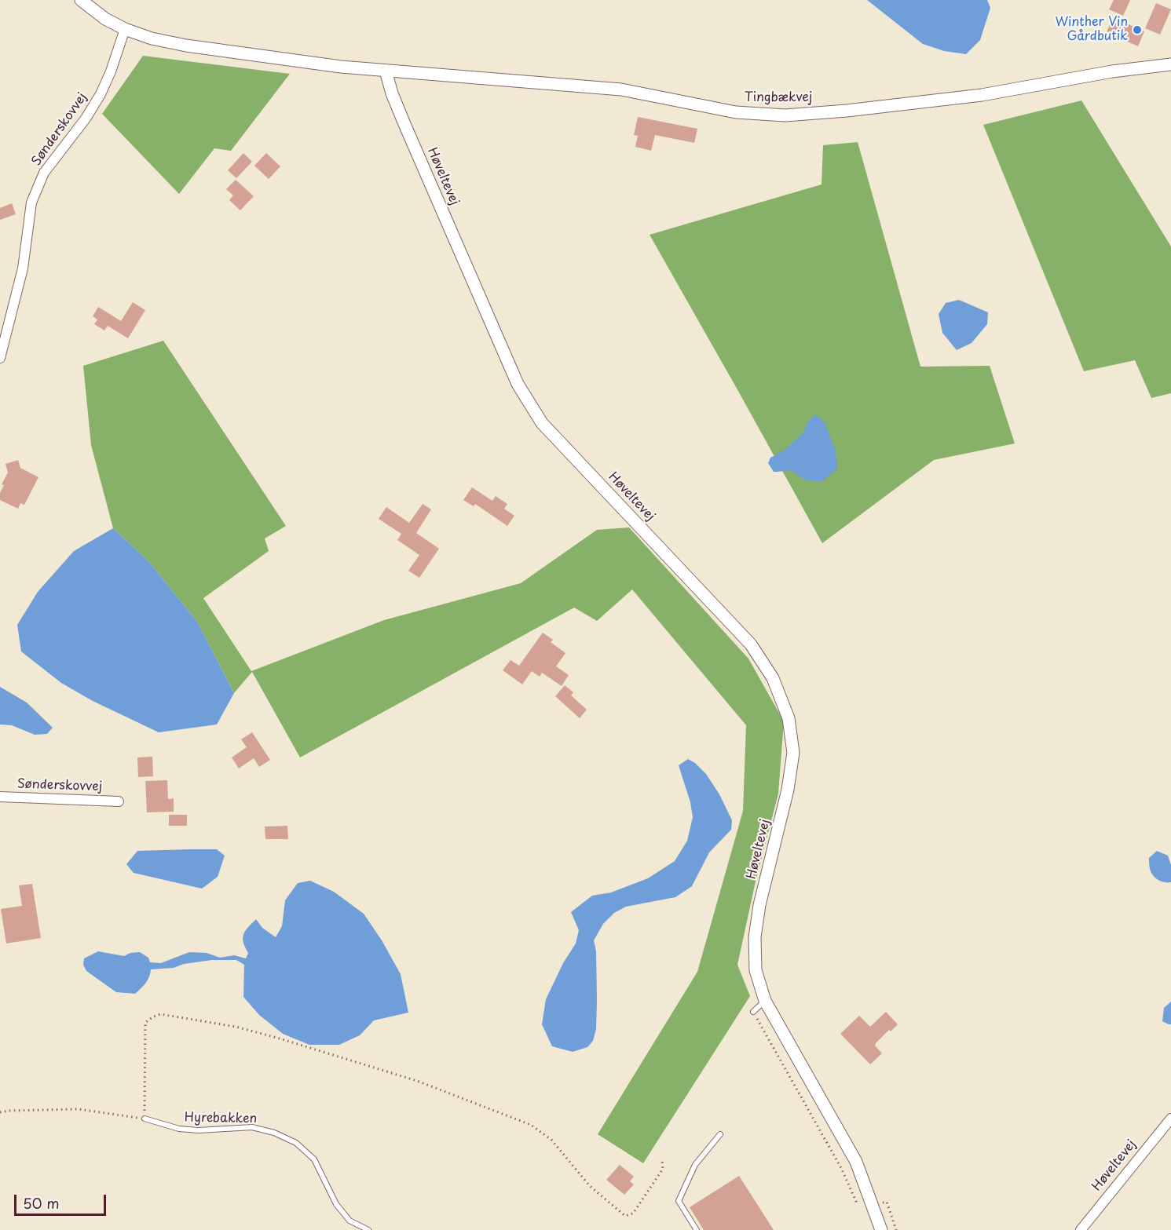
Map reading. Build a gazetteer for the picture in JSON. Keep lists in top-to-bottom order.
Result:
{
  "streets": {
    "street": ["Tingbækvej", "Sønderskovvej", "Høveltevej"],
    "lane": ["Hyrebakken"]
  },
  "crossings": [
    ["Tingbækvej", "Høveltevej"]
  ],
  "places": ["Winther Vin Gårdbutik"],
  "scale_bar": "50 m"
}
